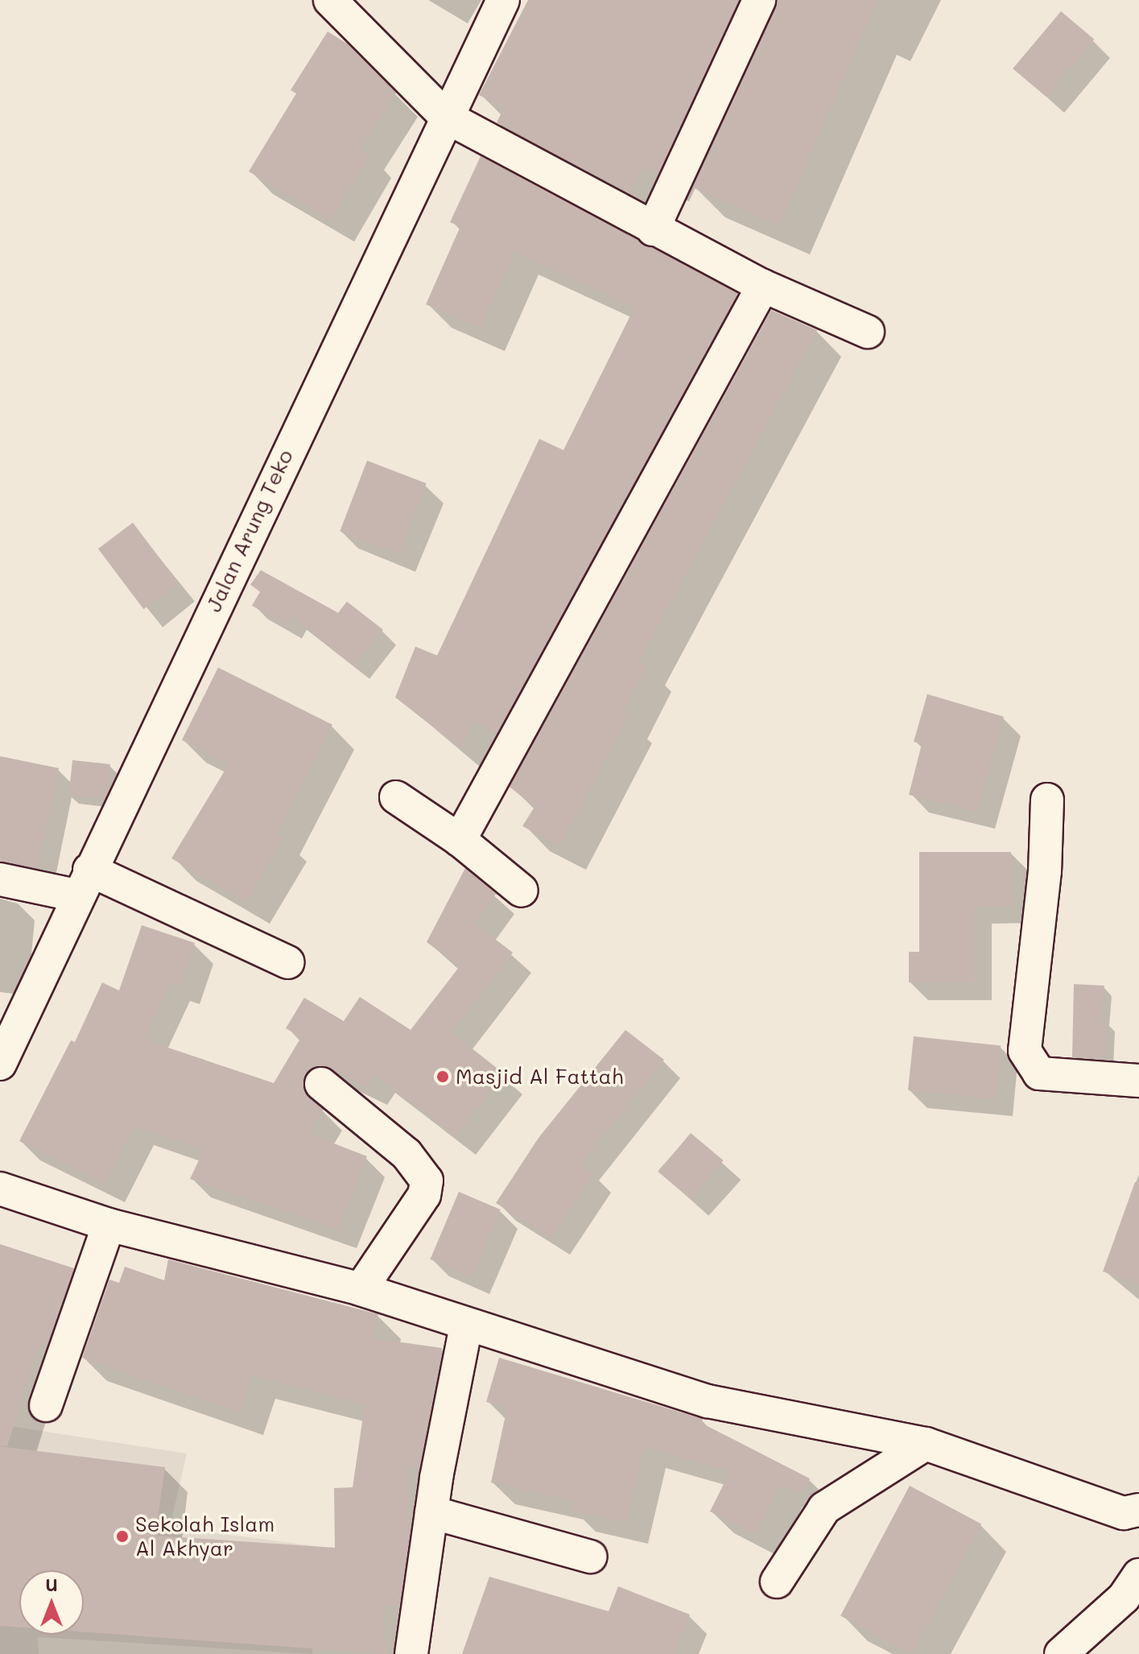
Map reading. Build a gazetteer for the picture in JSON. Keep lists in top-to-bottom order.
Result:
{
  "streets": {
    "street": ["Jalan Arung Teko"]
  },
  "places": ["Masjid Al Fattah", "Sekolah Islam Al Akhyar"],
  "north": "top"
}
